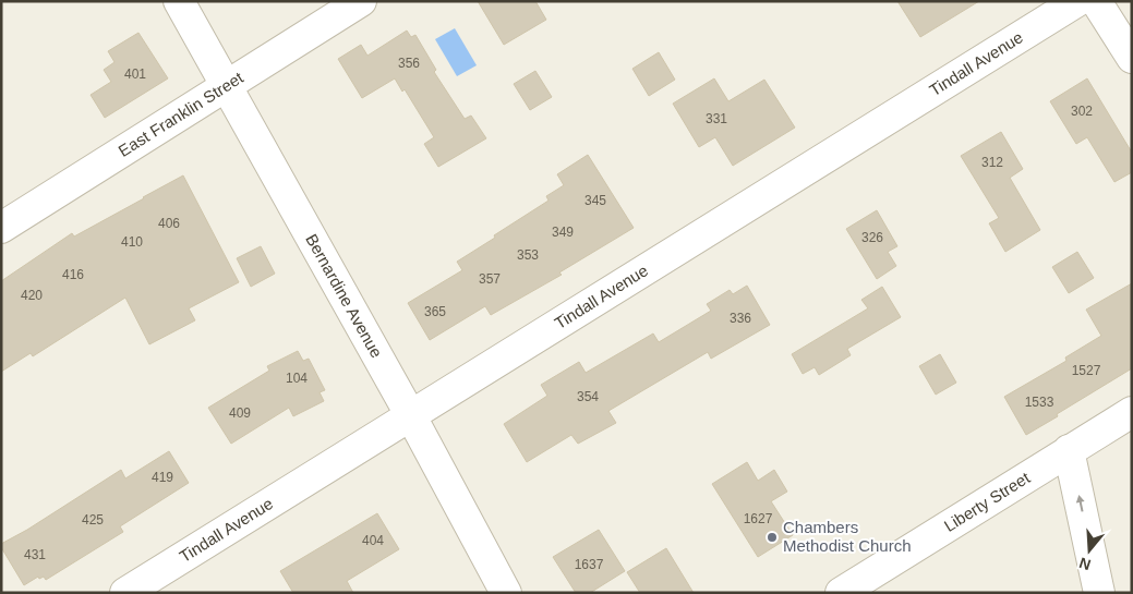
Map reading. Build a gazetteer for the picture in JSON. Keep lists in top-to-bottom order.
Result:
{
  "streets": {
    "street": [
      "Tindall Avenue",
      "East Franklin Street",
      "Bernardine Avenue",
      "Liberty Street"
    ]
  },
  "crossings": [
    ["Tindall Avenue", "Bernardine Avenue"],
    ["East Franklin Street", "Bernardine Avenue"]
  ],
  "places": ["Chambers Methodist Church"],
  "house_numbers": [
    "356",
    "401",
    "302",
    "331",
    "312",
    "345",
    "406",
    "349",
    "326",
    "410",
    "353",
    "416",
    "357",
    "420",
    "365",
    "336",
    "1527",
    "104",
    "354",
    "1533",
    "409",
    "419",
    "1627",
    "425",
    "404",
    "431",
    "1637"
  ],
  "north": "bottom"
}
